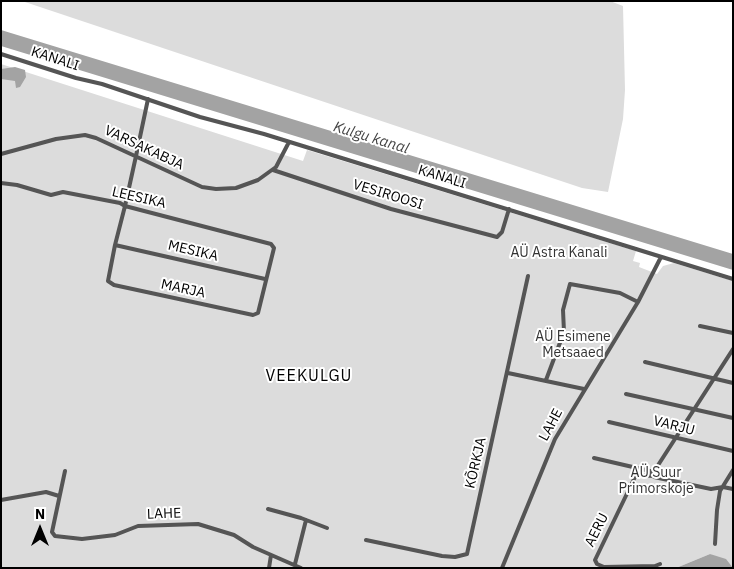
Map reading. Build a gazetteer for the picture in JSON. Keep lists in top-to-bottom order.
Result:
{
  "streets": {
    "street": [
      "KANALI",
      "VARSAKABJA",
      "VESIROOSI",
      "LEESIKA",
      "MESIKA",
      "MARJA",
      "LAHE",
      "VARJU",
      "KÕRKJA",
      "AERU"
    ]
  },
  "crossings": [
    ["KANALI", "VESIROOSI"],
    ["KANALI", "LAHE"],
    ["VARSAKABJA", "VESIROOSI"],
    ["LEESIKA", "MESIKA"],
    ["LEESIKA", "MARJA"],
    ["MESIKA", "MARJA"]
  ],
  "districts": ["VEEKULGU"],
  "water": ["Kulgu kanal"],
  "parks": ["AÜ Astra Kanali", "AÜ Esimene Metsaaed", "AÜ Suur Primorskoje"],
  "north": "top"
}
